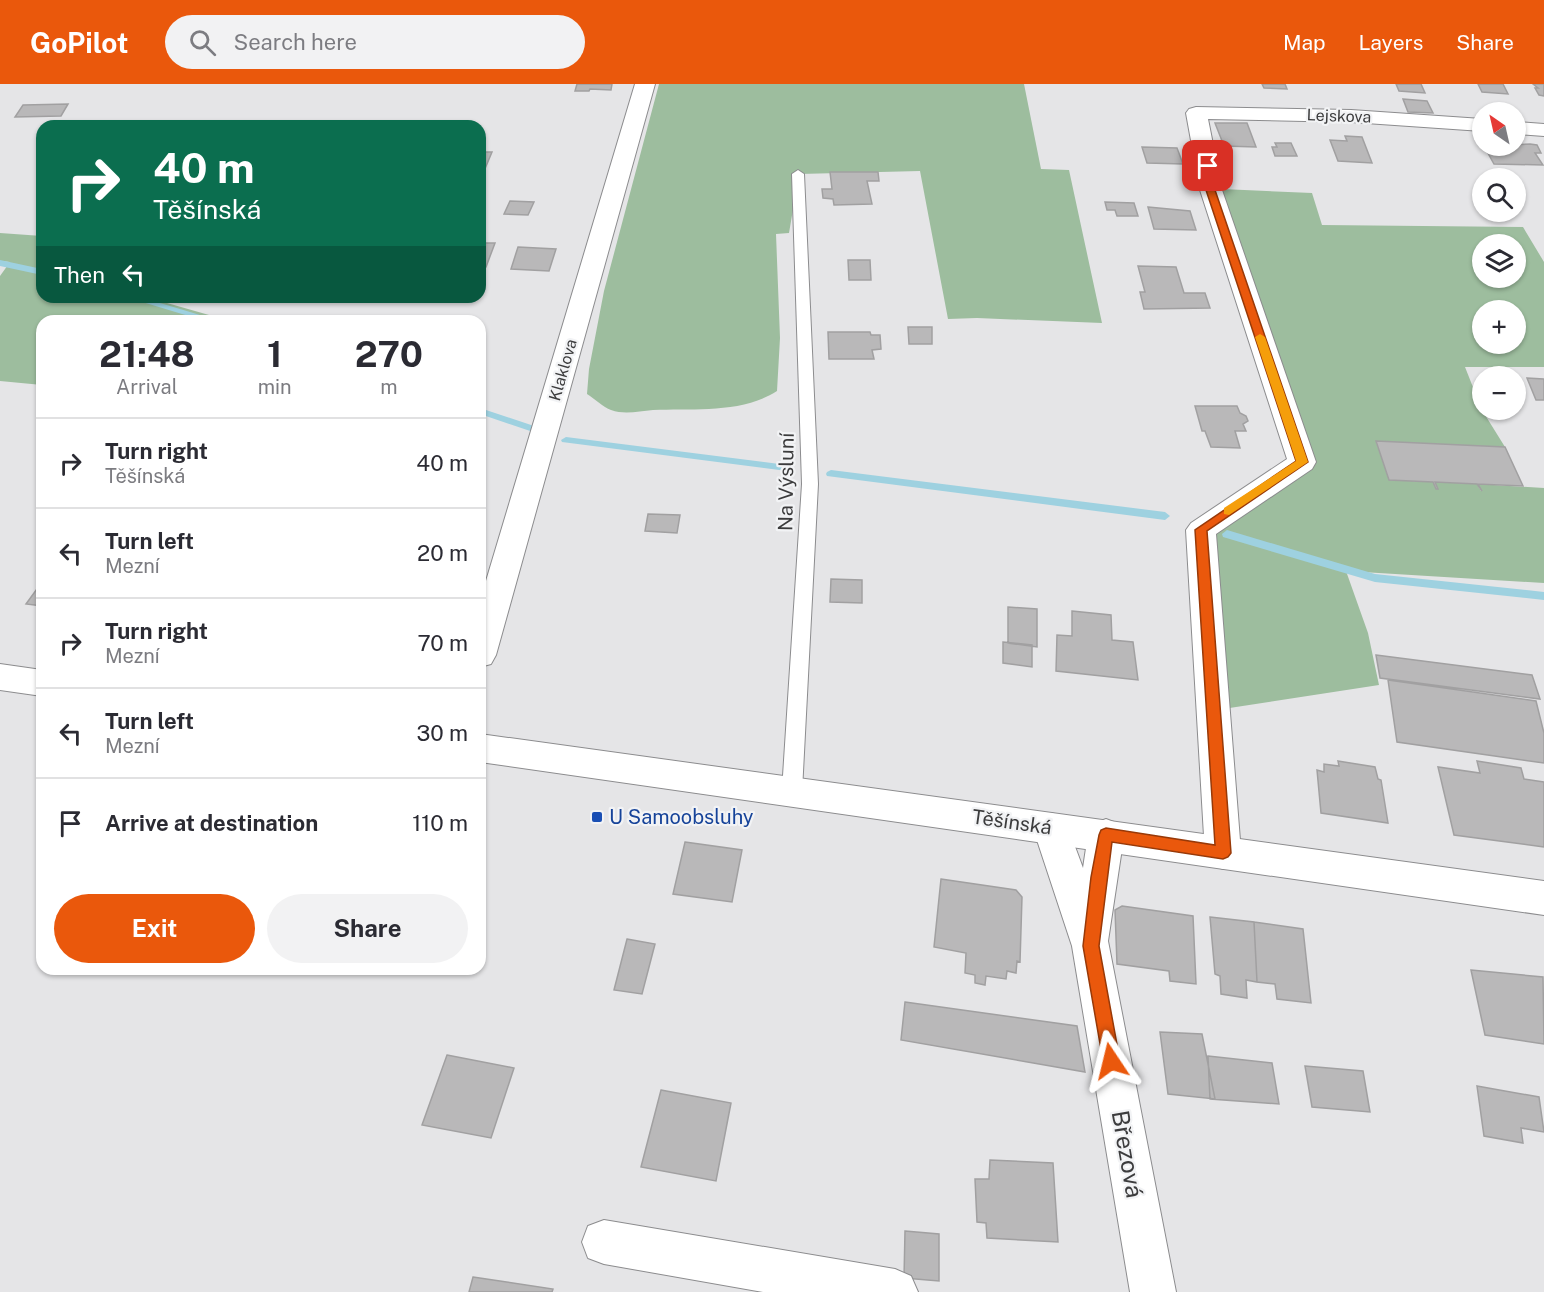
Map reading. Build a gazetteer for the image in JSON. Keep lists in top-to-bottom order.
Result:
{
  "streets": {
    "street": [
      "Lejskova",
      "Klaklova",
      "Těšínská",
      "Březová"
    ],
    "lane": ["Na Výsluní"]
  },
  "crossings": [
    ["Lejskova", "Těšínská"],
    ["Na Výsluní", "Těšínská"],
    ["Těšínská", "Březová"]
  ],
  "places": {
    "transit": ["U Samoobsluhy"]
  },
  "north": "top left",
  "page": {
    "header": "GoPilot",
    "search": "Search here",
    "nav": ["Map", "Layers", "Share"],
    "map_buttons": ["+", "−"],
    "turn": ["40 m", "Těšínská"],
    "then": "Then",
    "eta": [
      "21:48",
      "Arrival",
      "1",
      "min",
      "270",
      "m"
    ],
    "list": [
      {
        "name": "Turn right",
        "note": "Těšínská",
        "value": "40 m"
      },
      {
        "name": "Turn left",
        "note": "Mezní",
        "value": "20 m"
      },
      {
        "name": "Turn right",
        "note": "Mezní",
        "value": "70 m"
      },
      {
        "name": "Turn left",
        "note": "Mezní",
        "value": "30 m"
      },
      {
        "name": "Arrive at destination",
        "value": "110 m"
      }
    ],
    "buttons": ["Exit", "Share"]
  }
}
